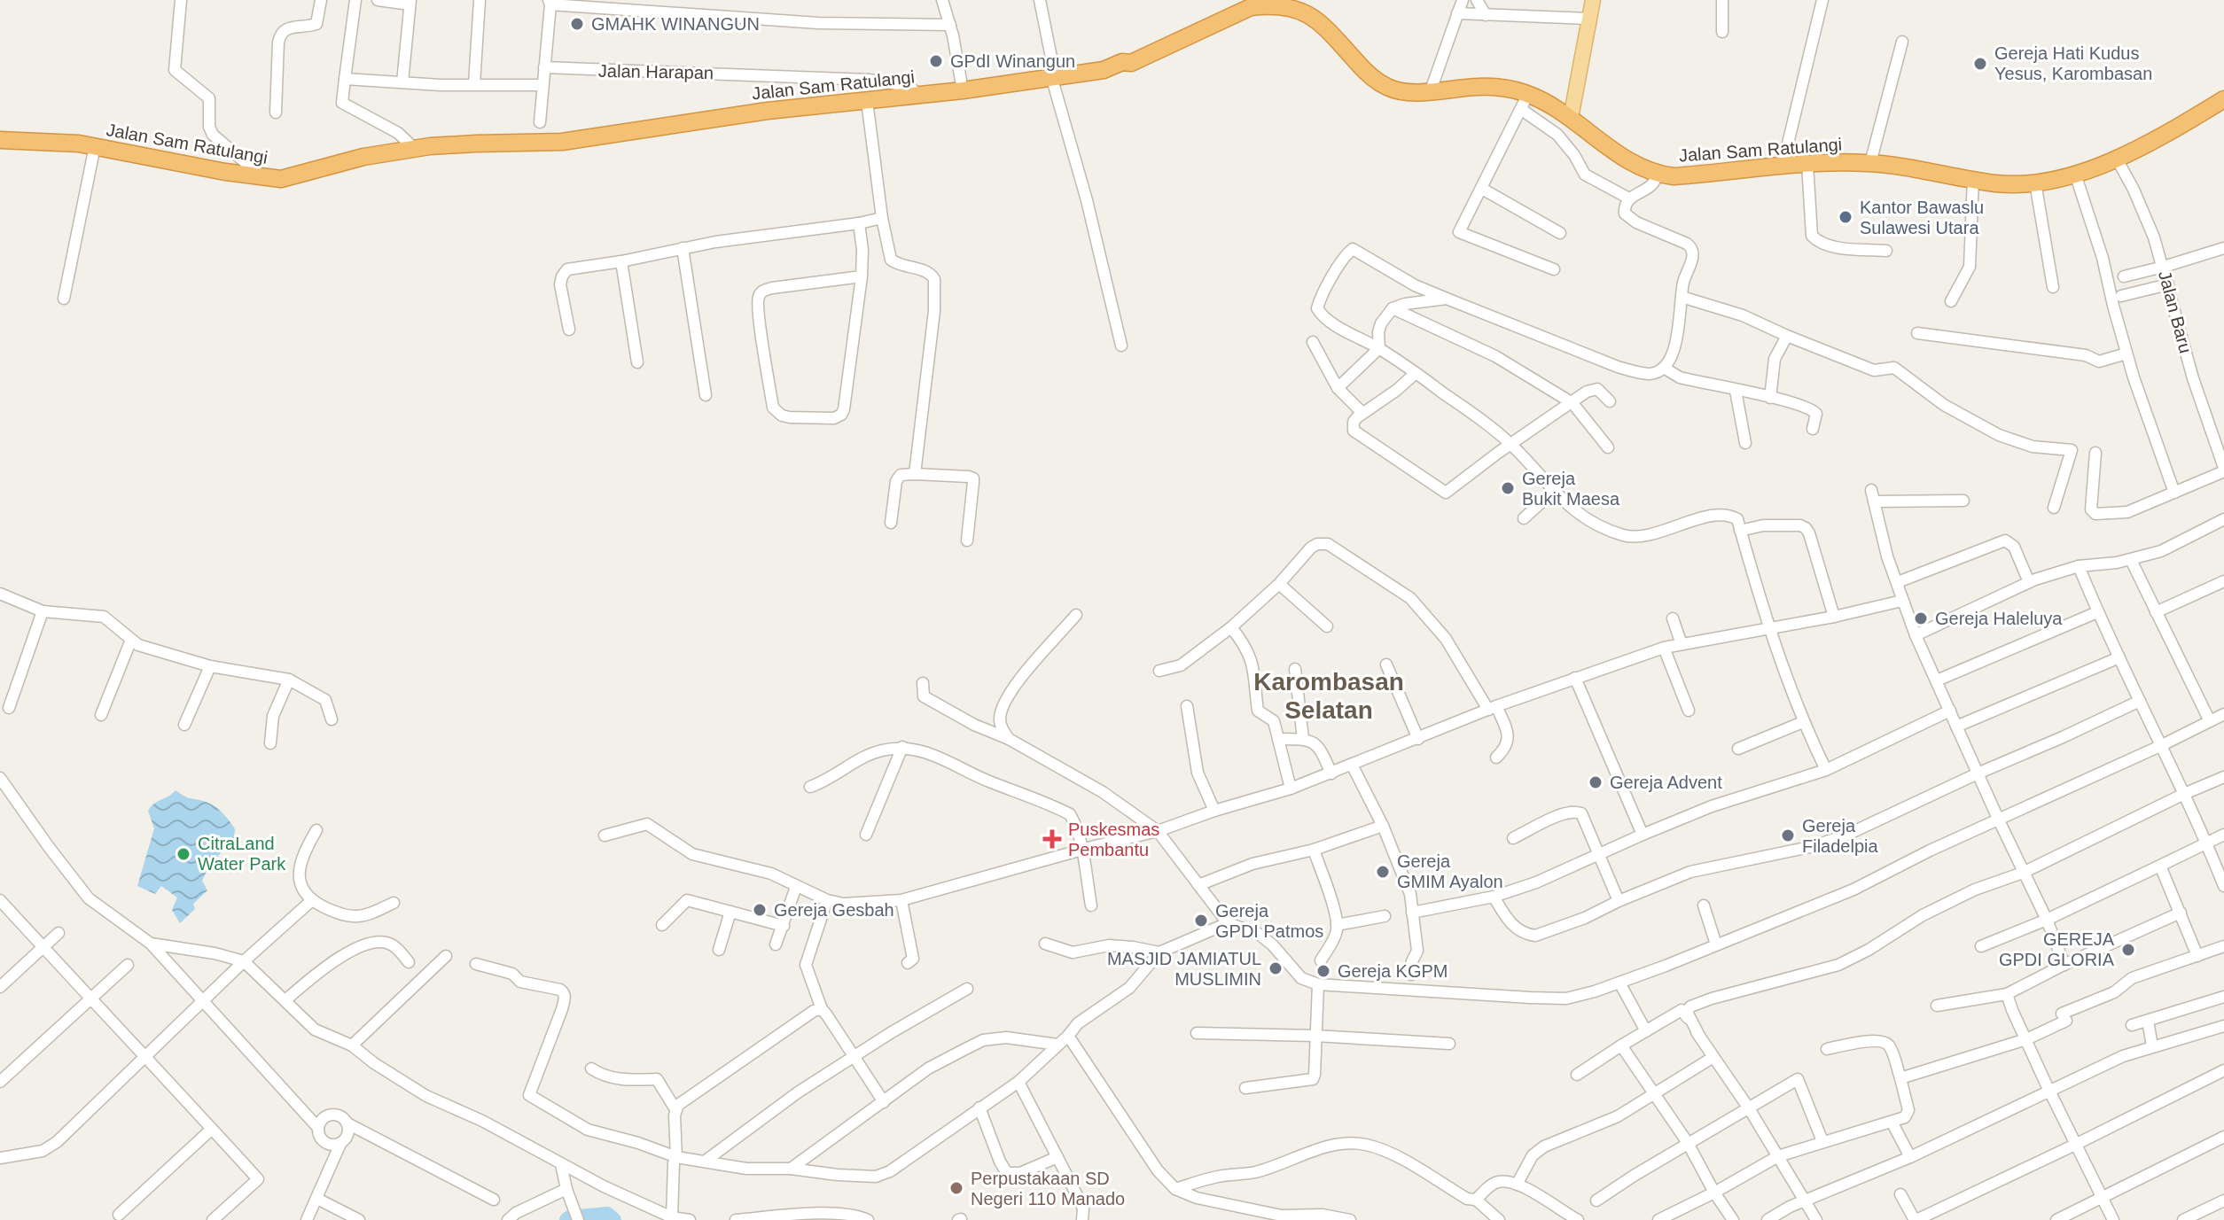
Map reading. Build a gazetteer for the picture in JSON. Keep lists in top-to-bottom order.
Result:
{
  "streets": {
    "highway": ["Jalan Sam Ratulangi"],
    "street": ["Jalan Harapan", "Jalan Baru"]
  },
  "crossings": [
    ["Jalan Harapan", "Jalan Sam Ratulangi"],
    ["Jalan Sam Ratulangi", "Jalan Baru"]
  ],
  "districts": ["Karombasan Selatan"],
  "places": {
    "other": [
      "GMAHK WINANGUN",
      "GPdI Winangun",
      "Gereja Hati Kudus Yesus, Karombasan",
      "Kantor Bawaslu Sulawesi Utara",
      "Gereja Bukit Maesa",
      "Gereja Haleluya",
      "Gereja Advent",
      "Gereja Filadelpia",
      "CitraLand Water Park",
      "Gereja GMIM Ayalon",
      "Gereja Gesbah",
      "Gereja GPDI Patmos",
      "GEREJA GPDI GLORIA",
      "MASJID JAMIATUL MUSLIMIN",
      "Gereja KGPM",
      "Perpustakaan SD Negeri 110 Manado"
    ],
    "health": ["Puskesmas Pembantu"]
  }
}
